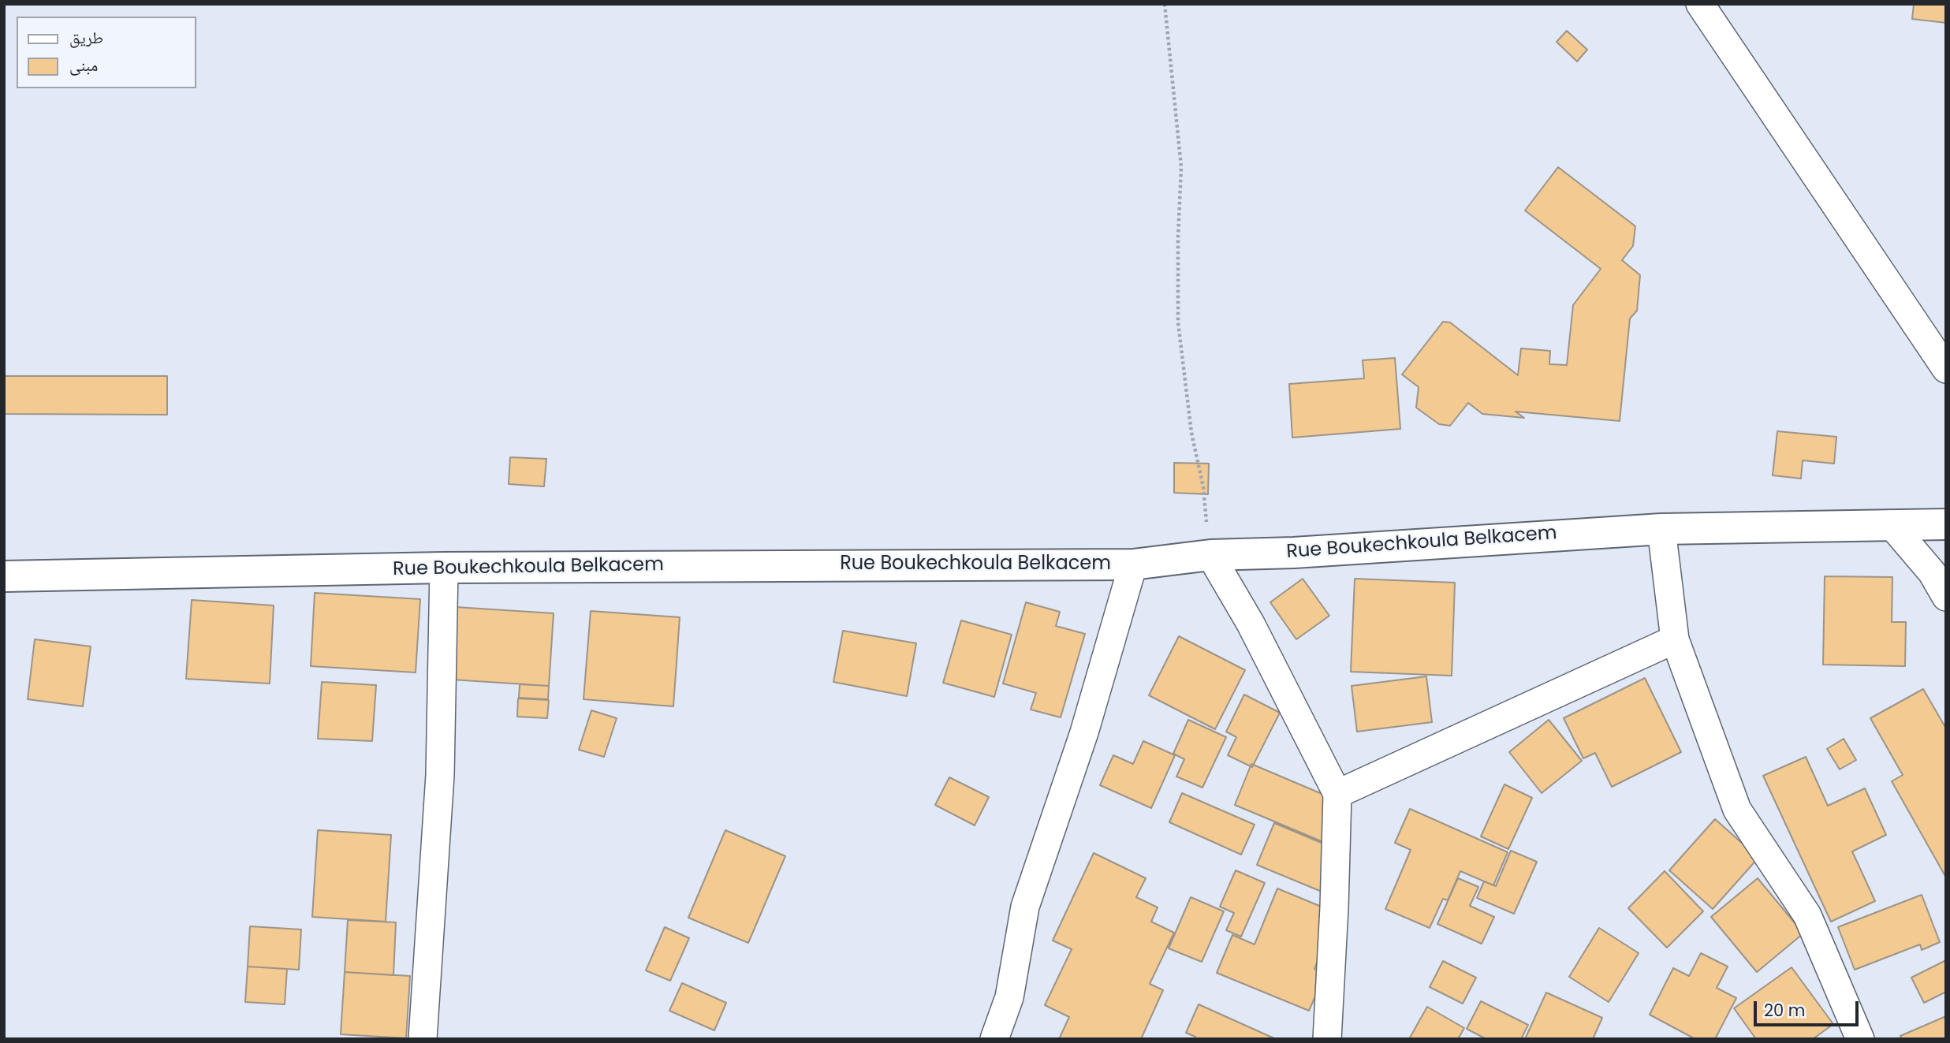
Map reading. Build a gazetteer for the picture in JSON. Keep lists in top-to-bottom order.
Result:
{
  "streets": {
    "street": ["Rue Boukechkoula Belkacem"]
  },
  "legend": ["طريق", "مبنى"],
  "scale_bar": "20 m"
}
